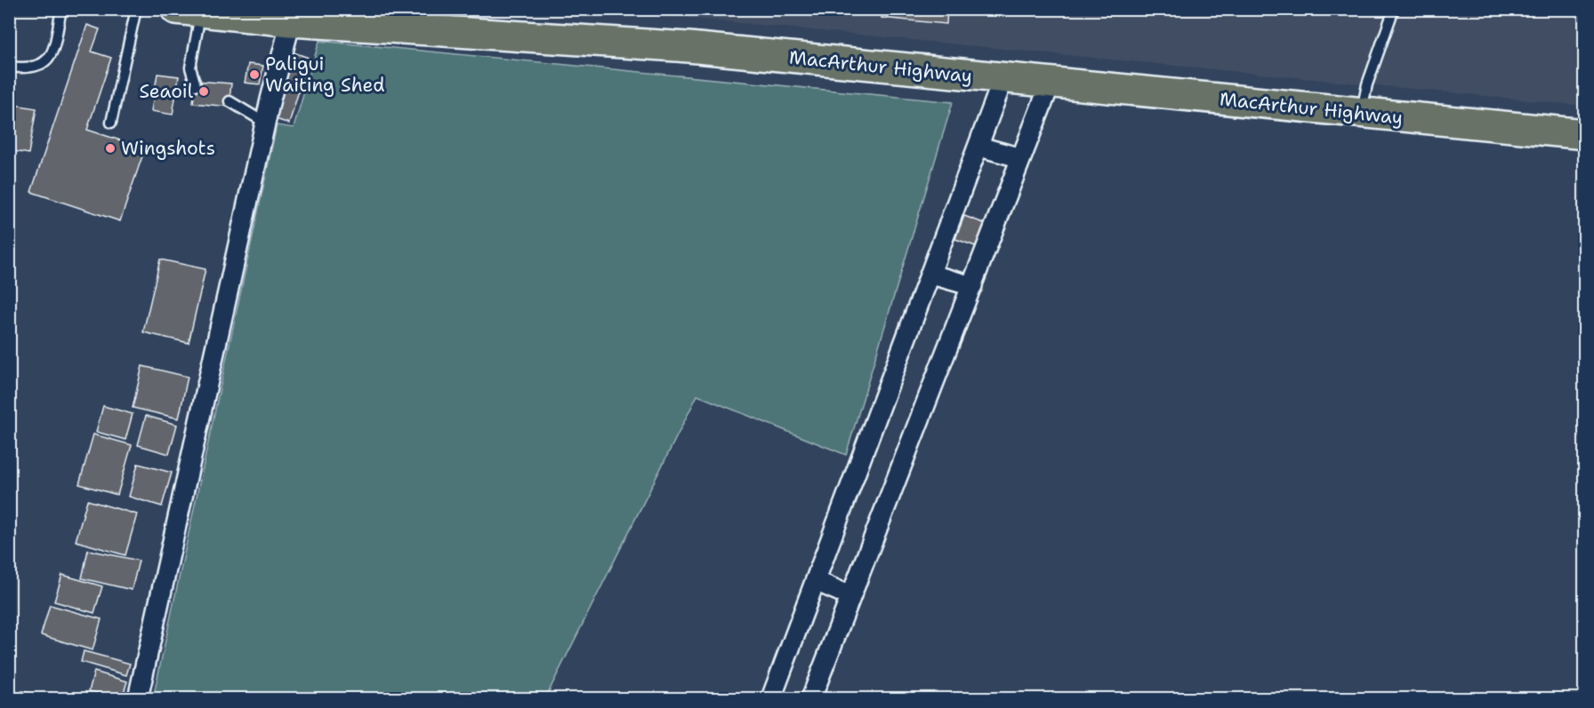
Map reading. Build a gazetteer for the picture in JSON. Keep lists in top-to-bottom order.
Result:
{
  "streets": {
    "highway": ["MacArthur Highway"]
  },
  "places": ["Paligui Waiting Shed", "Seaoil", "Wingshots"]
}
